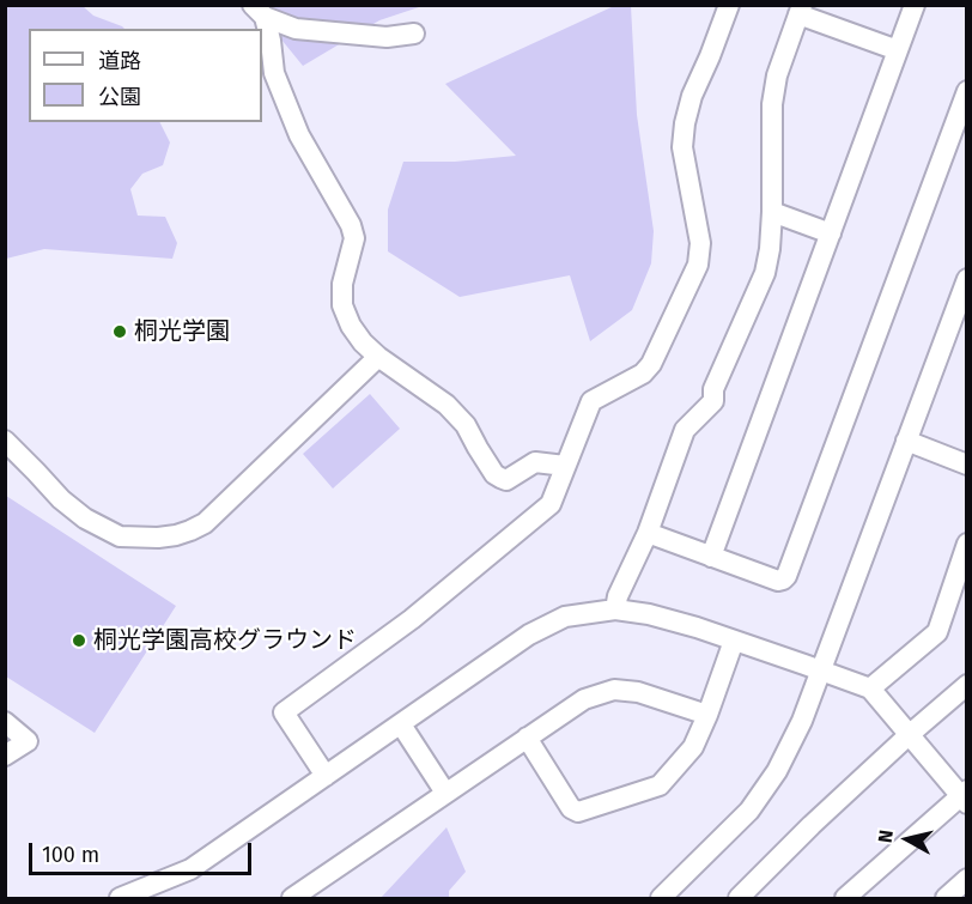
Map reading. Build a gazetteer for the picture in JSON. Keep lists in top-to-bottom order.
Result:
{
  "places": ["桐光学園", "桐光学園高校グラウンド"],
  "legend": ["道路", "公園"],
  "scale_bar": "100 m",
  "north": "left"
}
